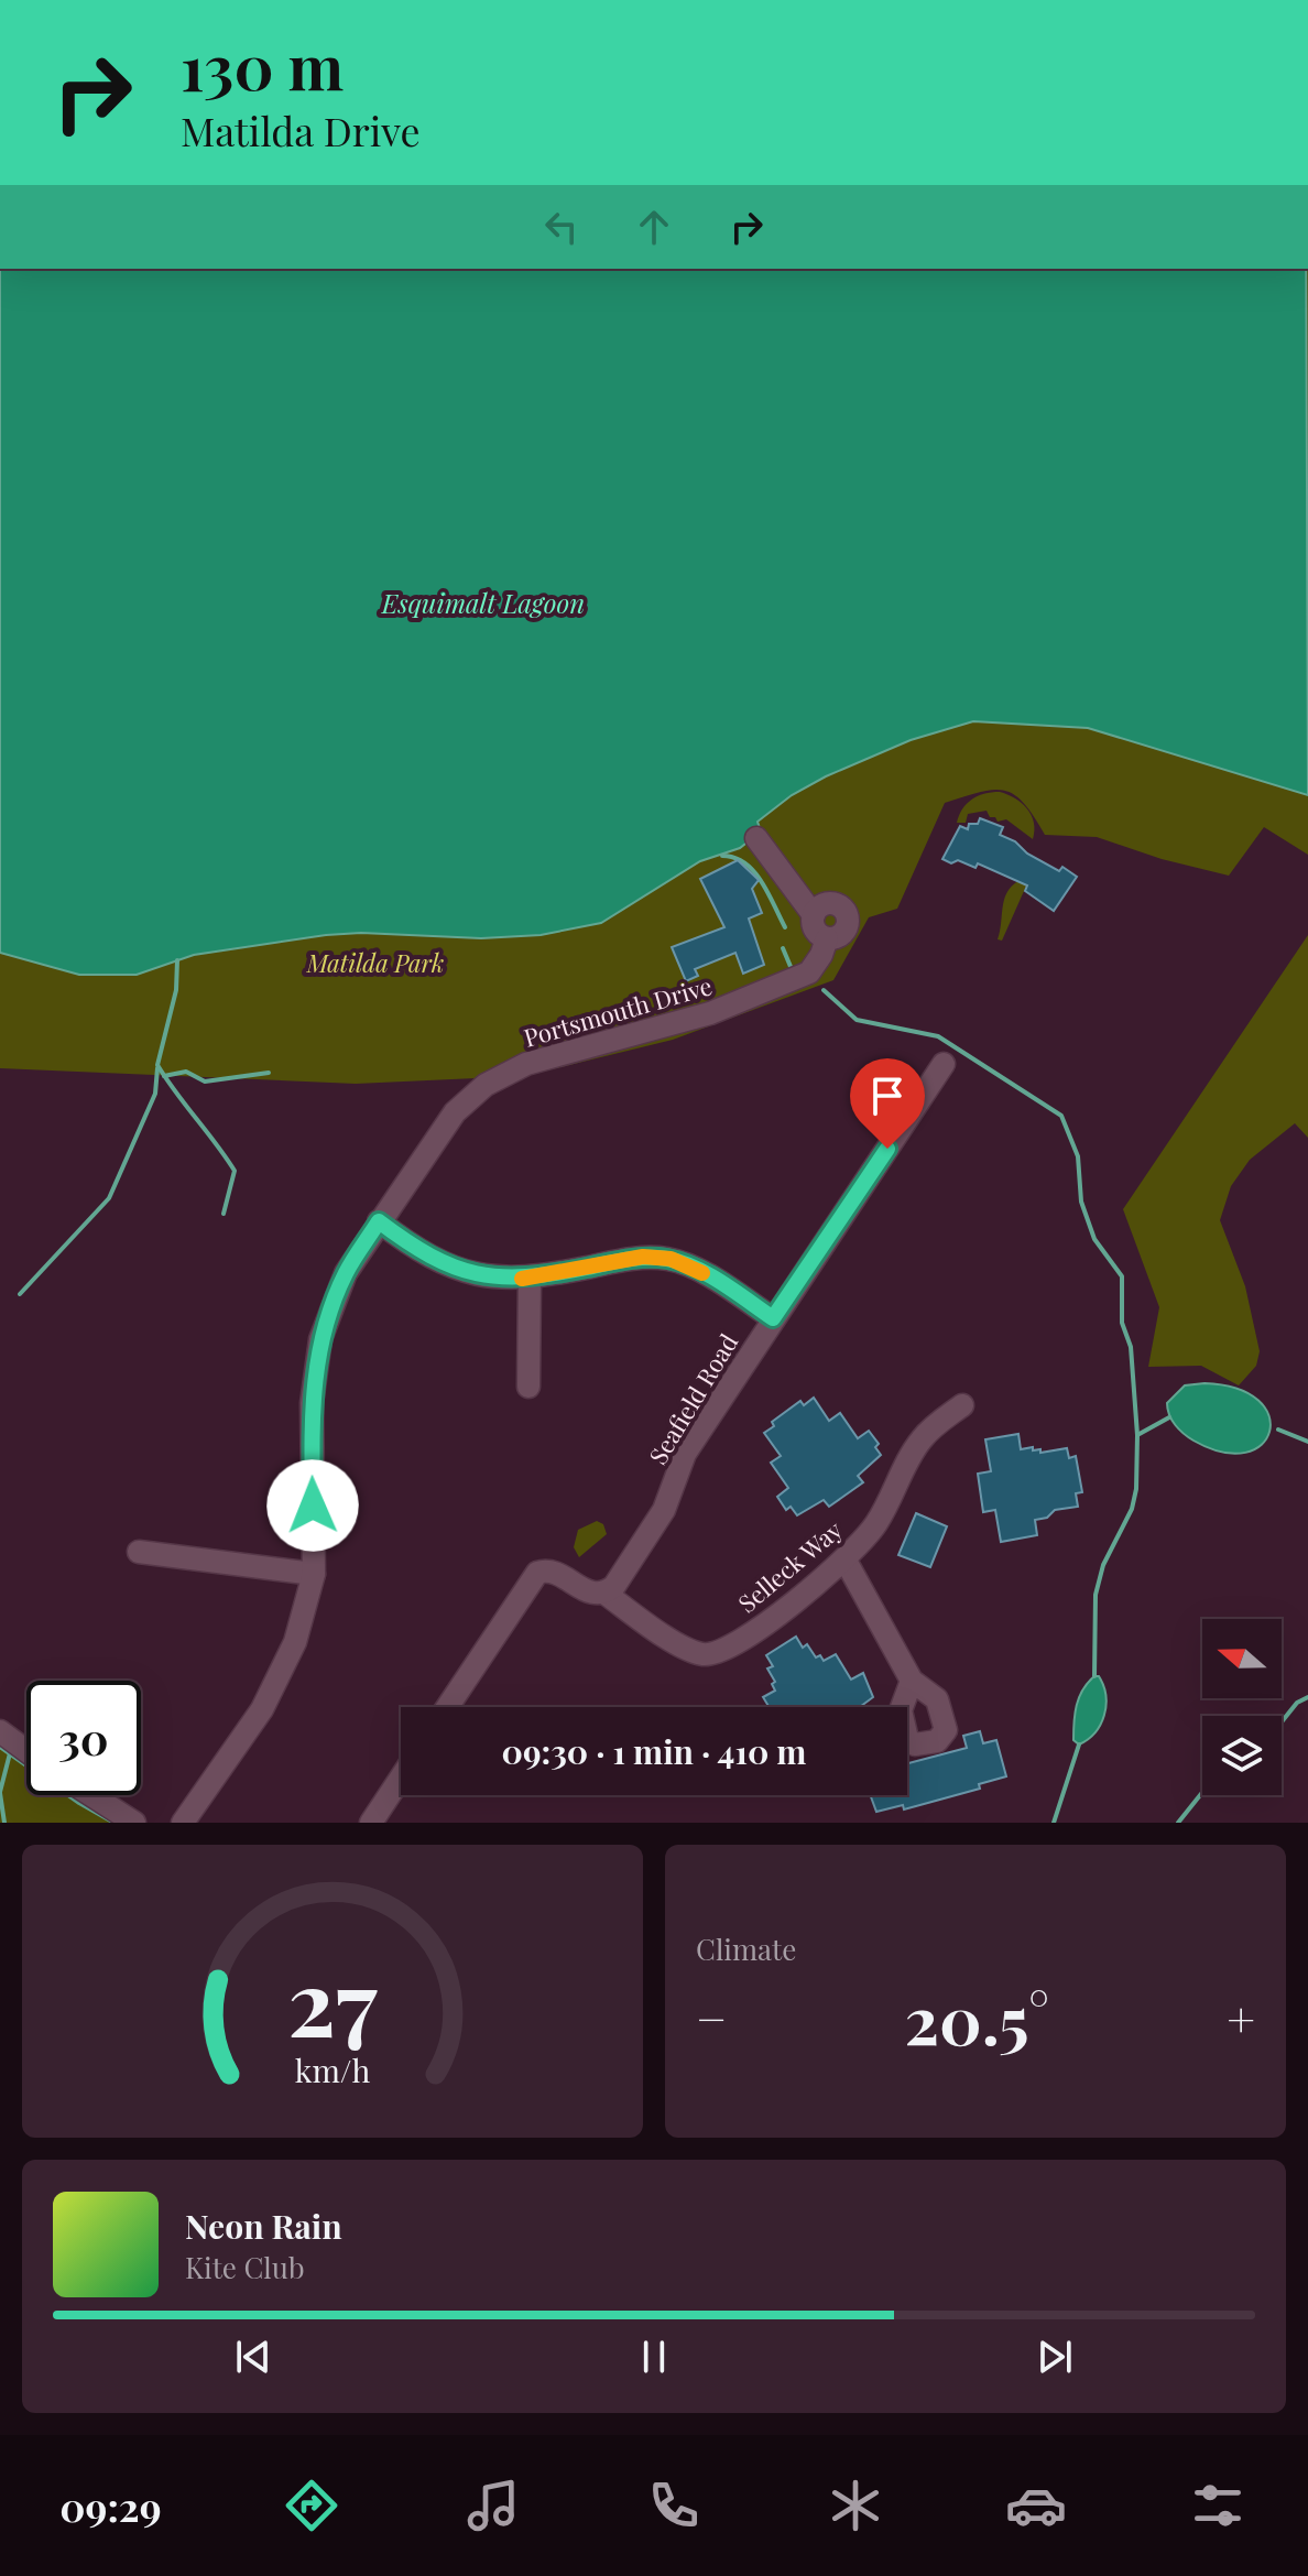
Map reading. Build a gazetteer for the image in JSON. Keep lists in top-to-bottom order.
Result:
{
  "streets": {
    "street": ["Portsmouth Drive", "Seafield Road", "Selleck Way"]
  },
  "crossings": [
    ["Seafield Road", "Selleck Way"]
  ],
  "water": ["Esquimalt Lagoon"],
  "parks": ["Matilda Park"],
  "north": "left",
  "page": {
    "turn": ["130 m", "Matilda Drive"],
    "limit": "30",
    "trip": "09:30 · 1 min · 410 m",
    "tile": "Climate",
    "heat": ["−", "20.5°", "+"],
    "song": ["Neon Rain", "Kite Club"],
    "tabs": "09:29",
    "gauge": ["27", "km/h"]
  }
}
